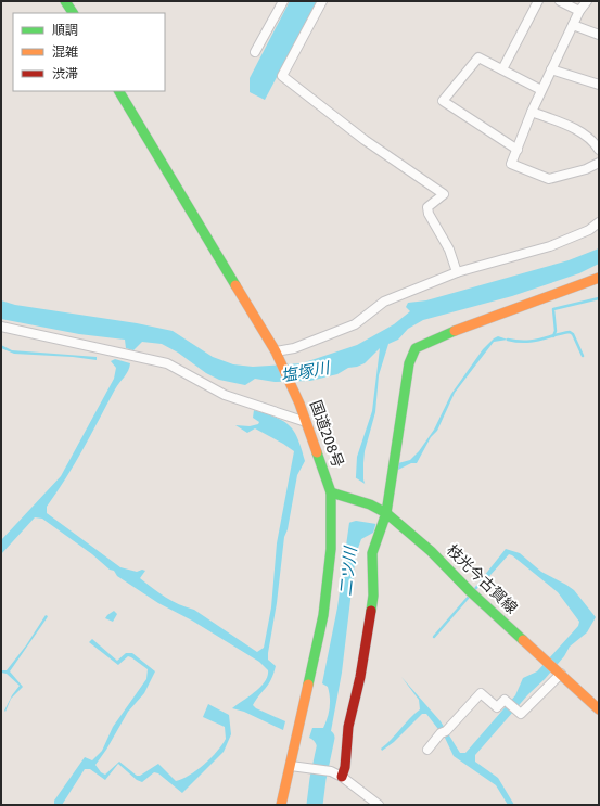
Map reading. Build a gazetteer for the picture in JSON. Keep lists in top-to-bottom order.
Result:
{
  "streets": {
    "main road": ["国道208号", "枝光今古賀線"]
  },
  "crossings": [
    ["国道208号", "枝光今古賀線"]
  ],
  "water": ["塩塚川", "二ツ川"],
  "legend": ["順調", "混雑", "渋滞"]
}
